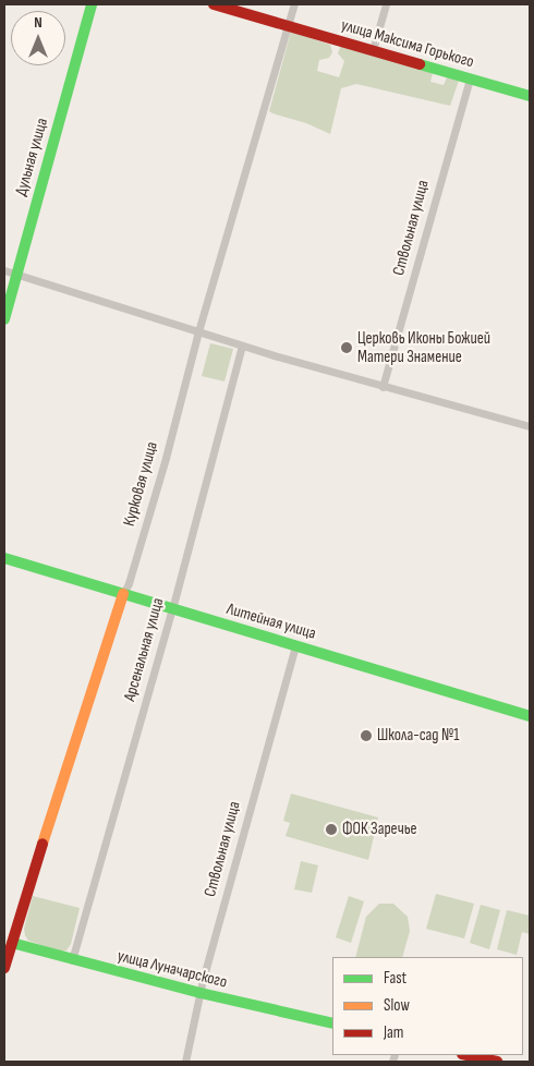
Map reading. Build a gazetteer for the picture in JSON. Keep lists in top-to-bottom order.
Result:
{
  "streets": {
    "street": [
      "улица Максима Горького",
      "Дульная улица",
      "Ствольная улица",
      "Курковая улица",
      "Литейная улица",
      "Арсенальная улица",
      "улица Луначарского"
    ]
  },
  "crossings": [
    ["улица Максима Горького", "Ствольная улица"],
    ["улица Максима Горького", "Курковая улица"],
    ["Ствольная улица", "Литейная улица"],
    ["Ствольная улица", "улица Луначарского"],
    ["Курковая улица", "Литейная улица"],
    ["Курковая улица", "улица Луначарского"],
    ["Литейная улица", "Арсенальная улица"],
    ["Арсенальная улица", "улица Луначарского"]
  ],
  "places": ["Церковь Иконы Божией Матери Знамение", "Школа-сад №1", "ФОК Заречье"],
  "legend": ["Fast", "Slow", "Jam"],
  "north": "top"
}
